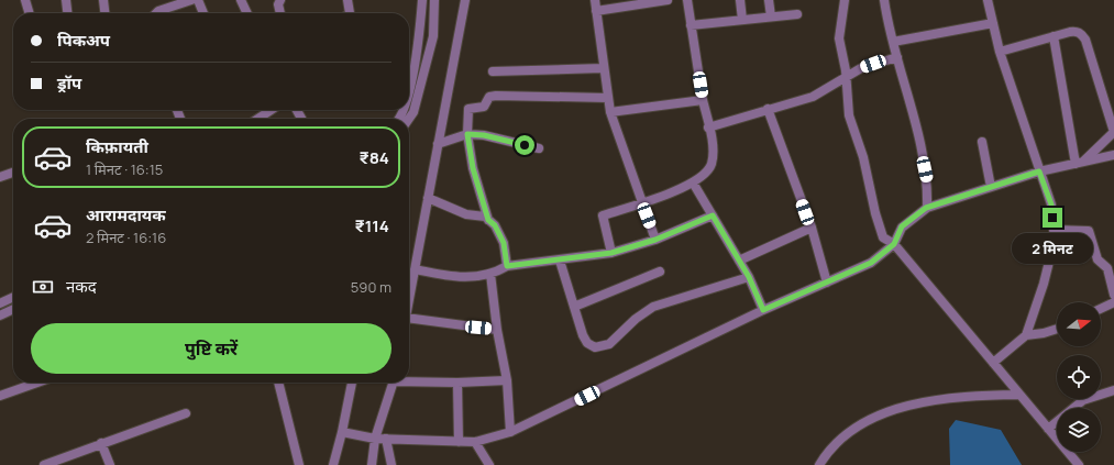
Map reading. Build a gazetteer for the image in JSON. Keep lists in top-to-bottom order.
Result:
{
  "north": "right",
  "page": {
    "banner": ["पिकअप", "ड्रॉप"],
    "list": [
      {
        "name": "किफ़ायती",
        "note": "1 मिनट · 16:15",
        "value": "₹84"
      },
      {
        "name": "आरामदायक",
        "note": "2 मिनट · 16:16",
        "value": "₹114"
      }
    ],
    "bubble": "2 मिनट",
    "pay": ["नकद", "590 m"],
    "buttons": "पुष्टि करें"
  }
}
